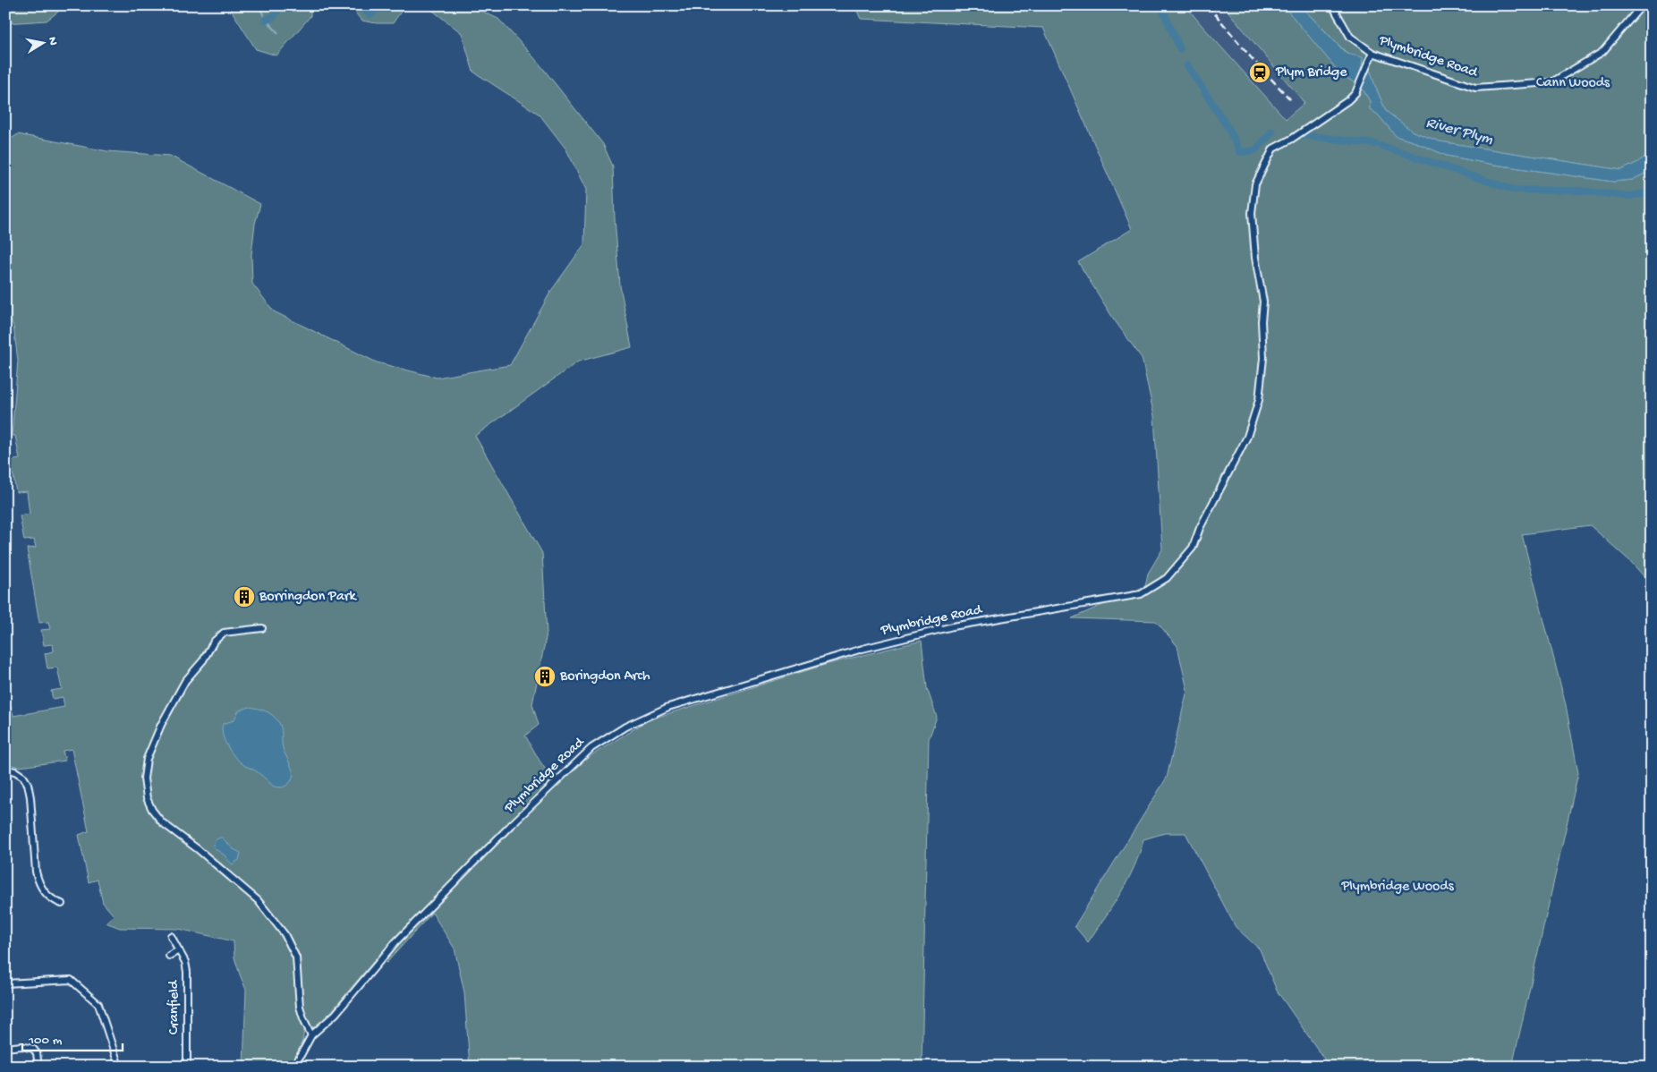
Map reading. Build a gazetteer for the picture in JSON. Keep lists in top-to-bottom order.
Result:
{
  "streets": {
    "street": ["Plymbridge Road", "Cranfield"]
  },
  "water": ["River Plym"],
  "parks": ["Cann Woods", "Plymbridge Woods"],
  "places": {
    "station": ["Plym Bridge"],
    "building": ["Borringdon Park", "Boringdon Arch"]
  },
  "scale_bar": "100 m",
  "north": "right"
}
